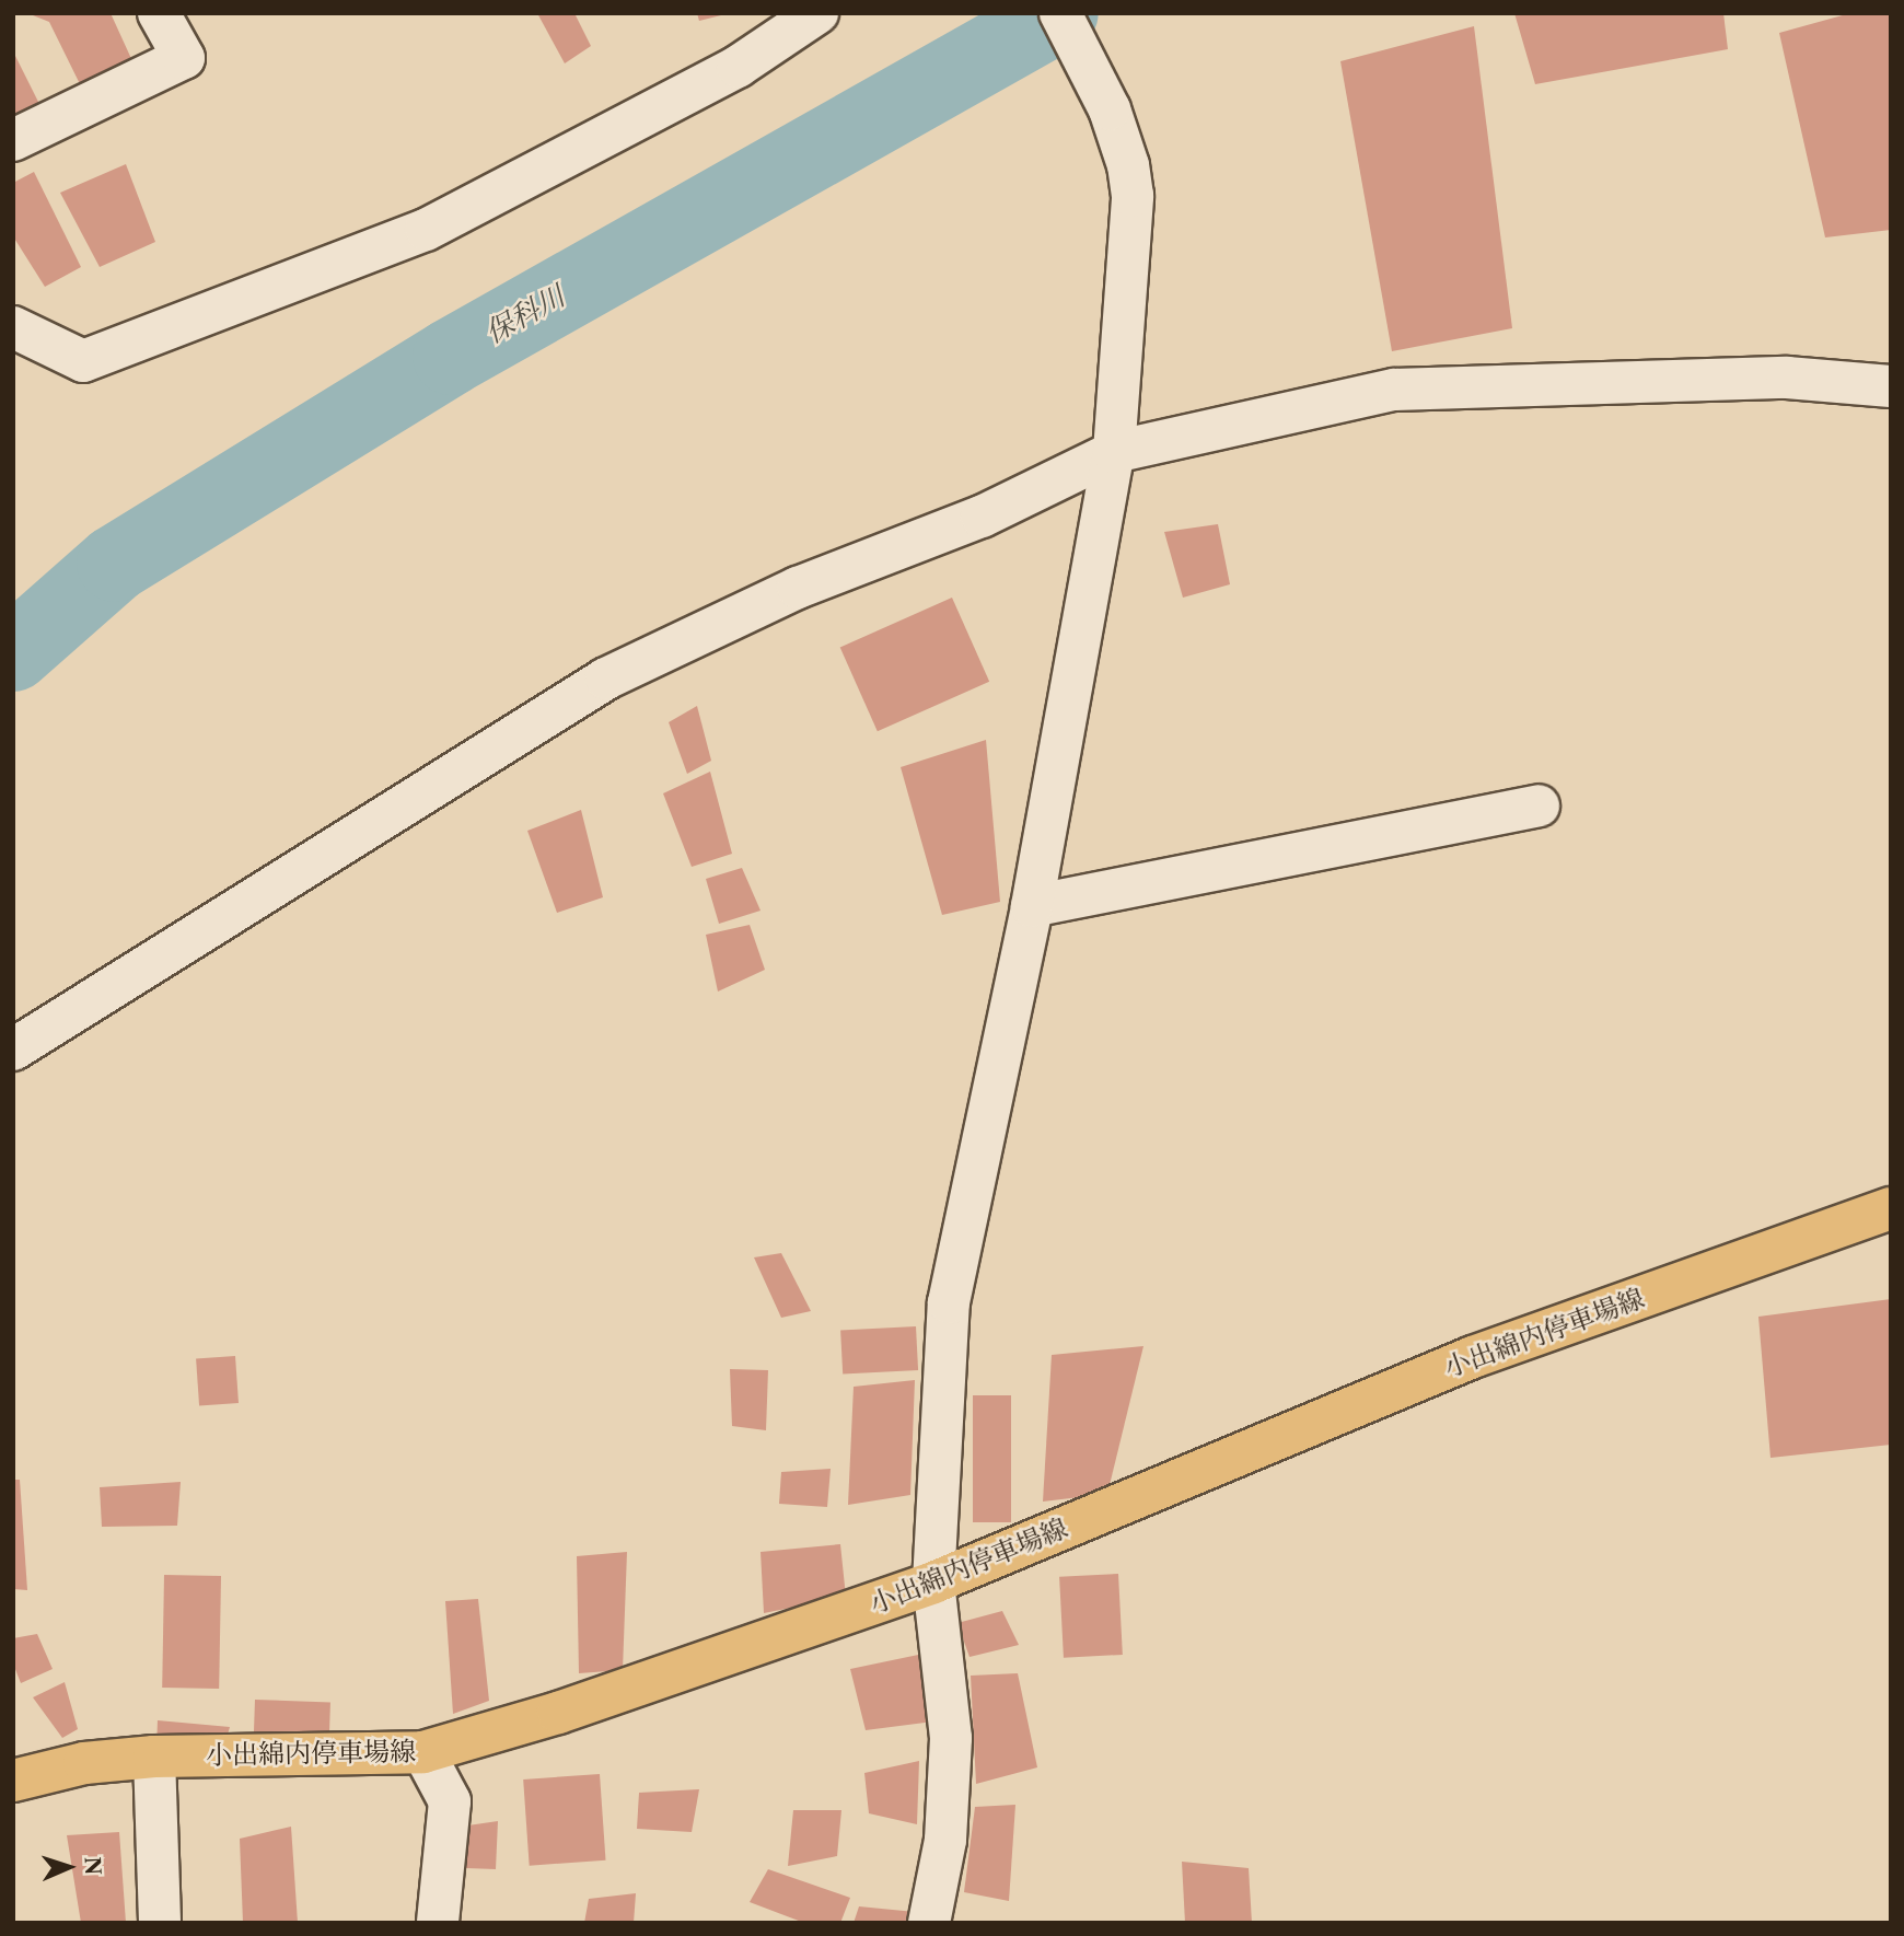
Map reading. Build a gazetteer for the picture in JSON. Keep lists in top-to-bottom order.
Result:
{
  "streets": {
    "main road": ["小出綿内停車場線"]
  },
  "water": ["保科川"],
  "north": "right"
}
